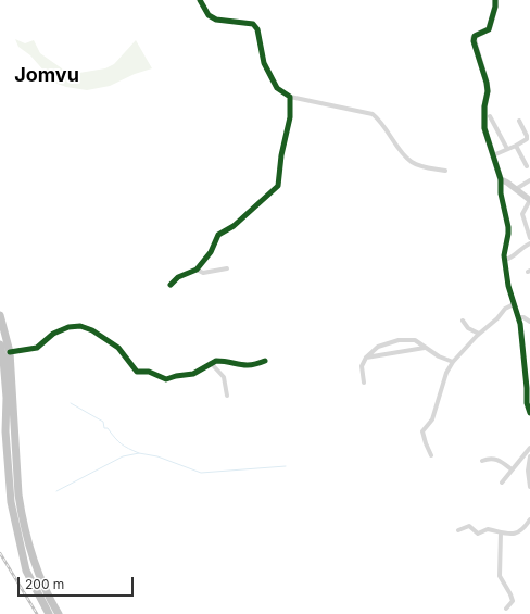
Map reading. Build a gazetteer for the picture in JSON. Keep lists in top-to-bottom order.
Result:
{
  "districts": ["Jomvu"],
  "scale_bar": "200 m"
}
